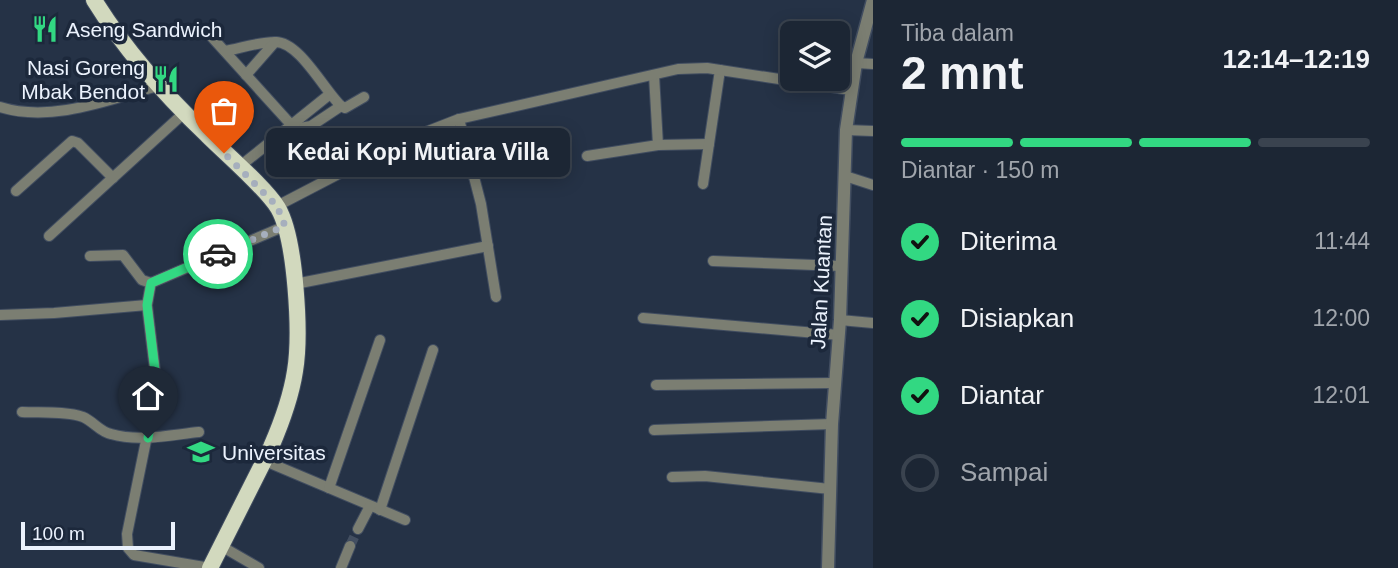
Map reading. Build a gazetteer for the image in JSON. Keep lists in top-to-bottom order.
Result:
{
  "streets": {
    "street": ["Jalan Kuantan"]
  },
  "places": {
    "restaurant": ["Aseng Sandwich", "Nasi Goreng Mbak Bendot"],
    "other": ["Kedai Kopi Mutiara Villa"],
    "school or university": ["Universitas"]
  },
  "scale_bar": "100 m",
  "page": {
    "heading": ["2 mnt", "Tiba dalam", "12:14–12:19"],
    "bar": "Diantar · 150 m",
    "bubble": "Kedai Kopi Mutiara Villa",
    "list": [
      ["Diterima", "11:44"],
      ["Disiapkan", "12:00"],
      ["Diantar", "12:01"],
      "Sampai"
    ],
    "scale": "100 m"
  }
}
